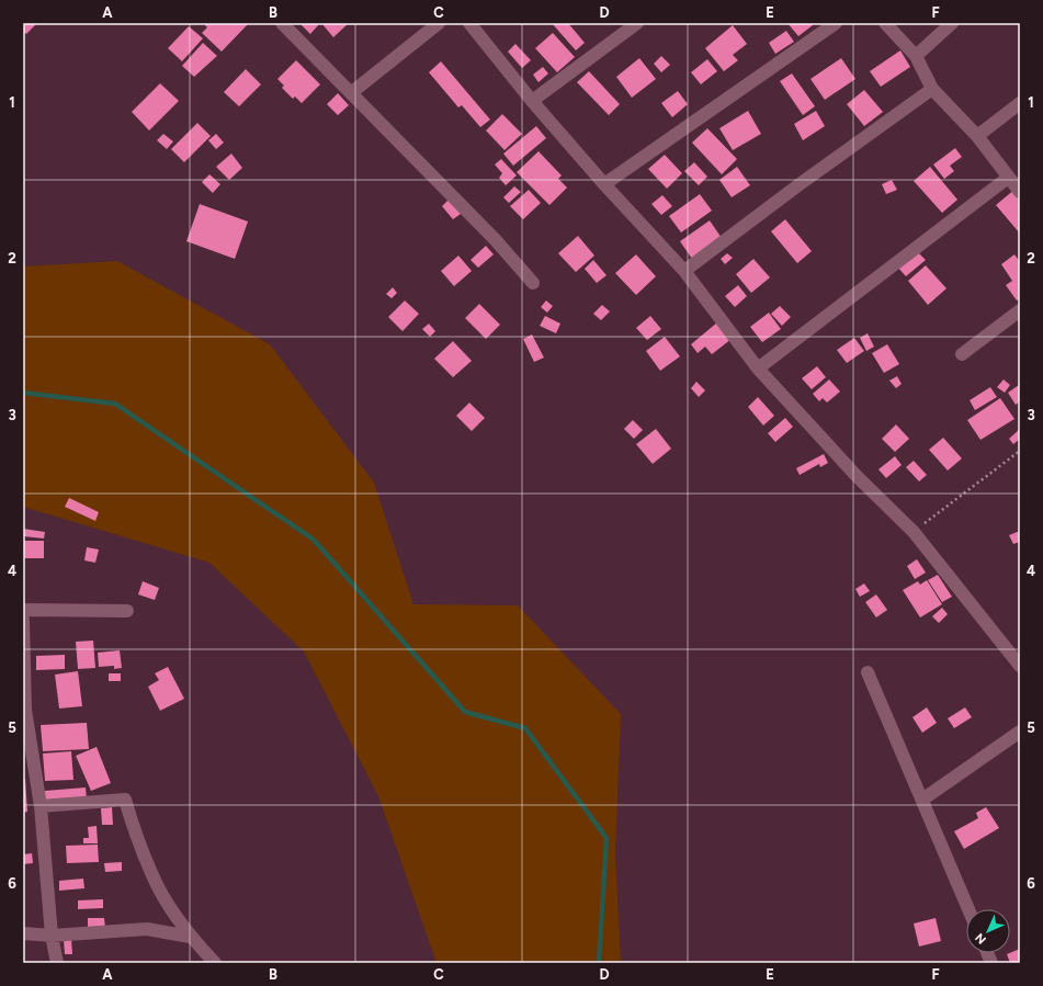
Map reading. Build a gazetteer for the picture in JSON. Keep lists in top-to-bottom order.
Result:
{
  "north": "bottom left",
  "grid": {
    "columns": [
      "A",
      "B",
      "C",
      "D",
      "E",
      "F"
    ],
    "rows": [
      "1",
      "2",
      "3",
      "4",
      "5",
      "6"
    ]
  }
}
